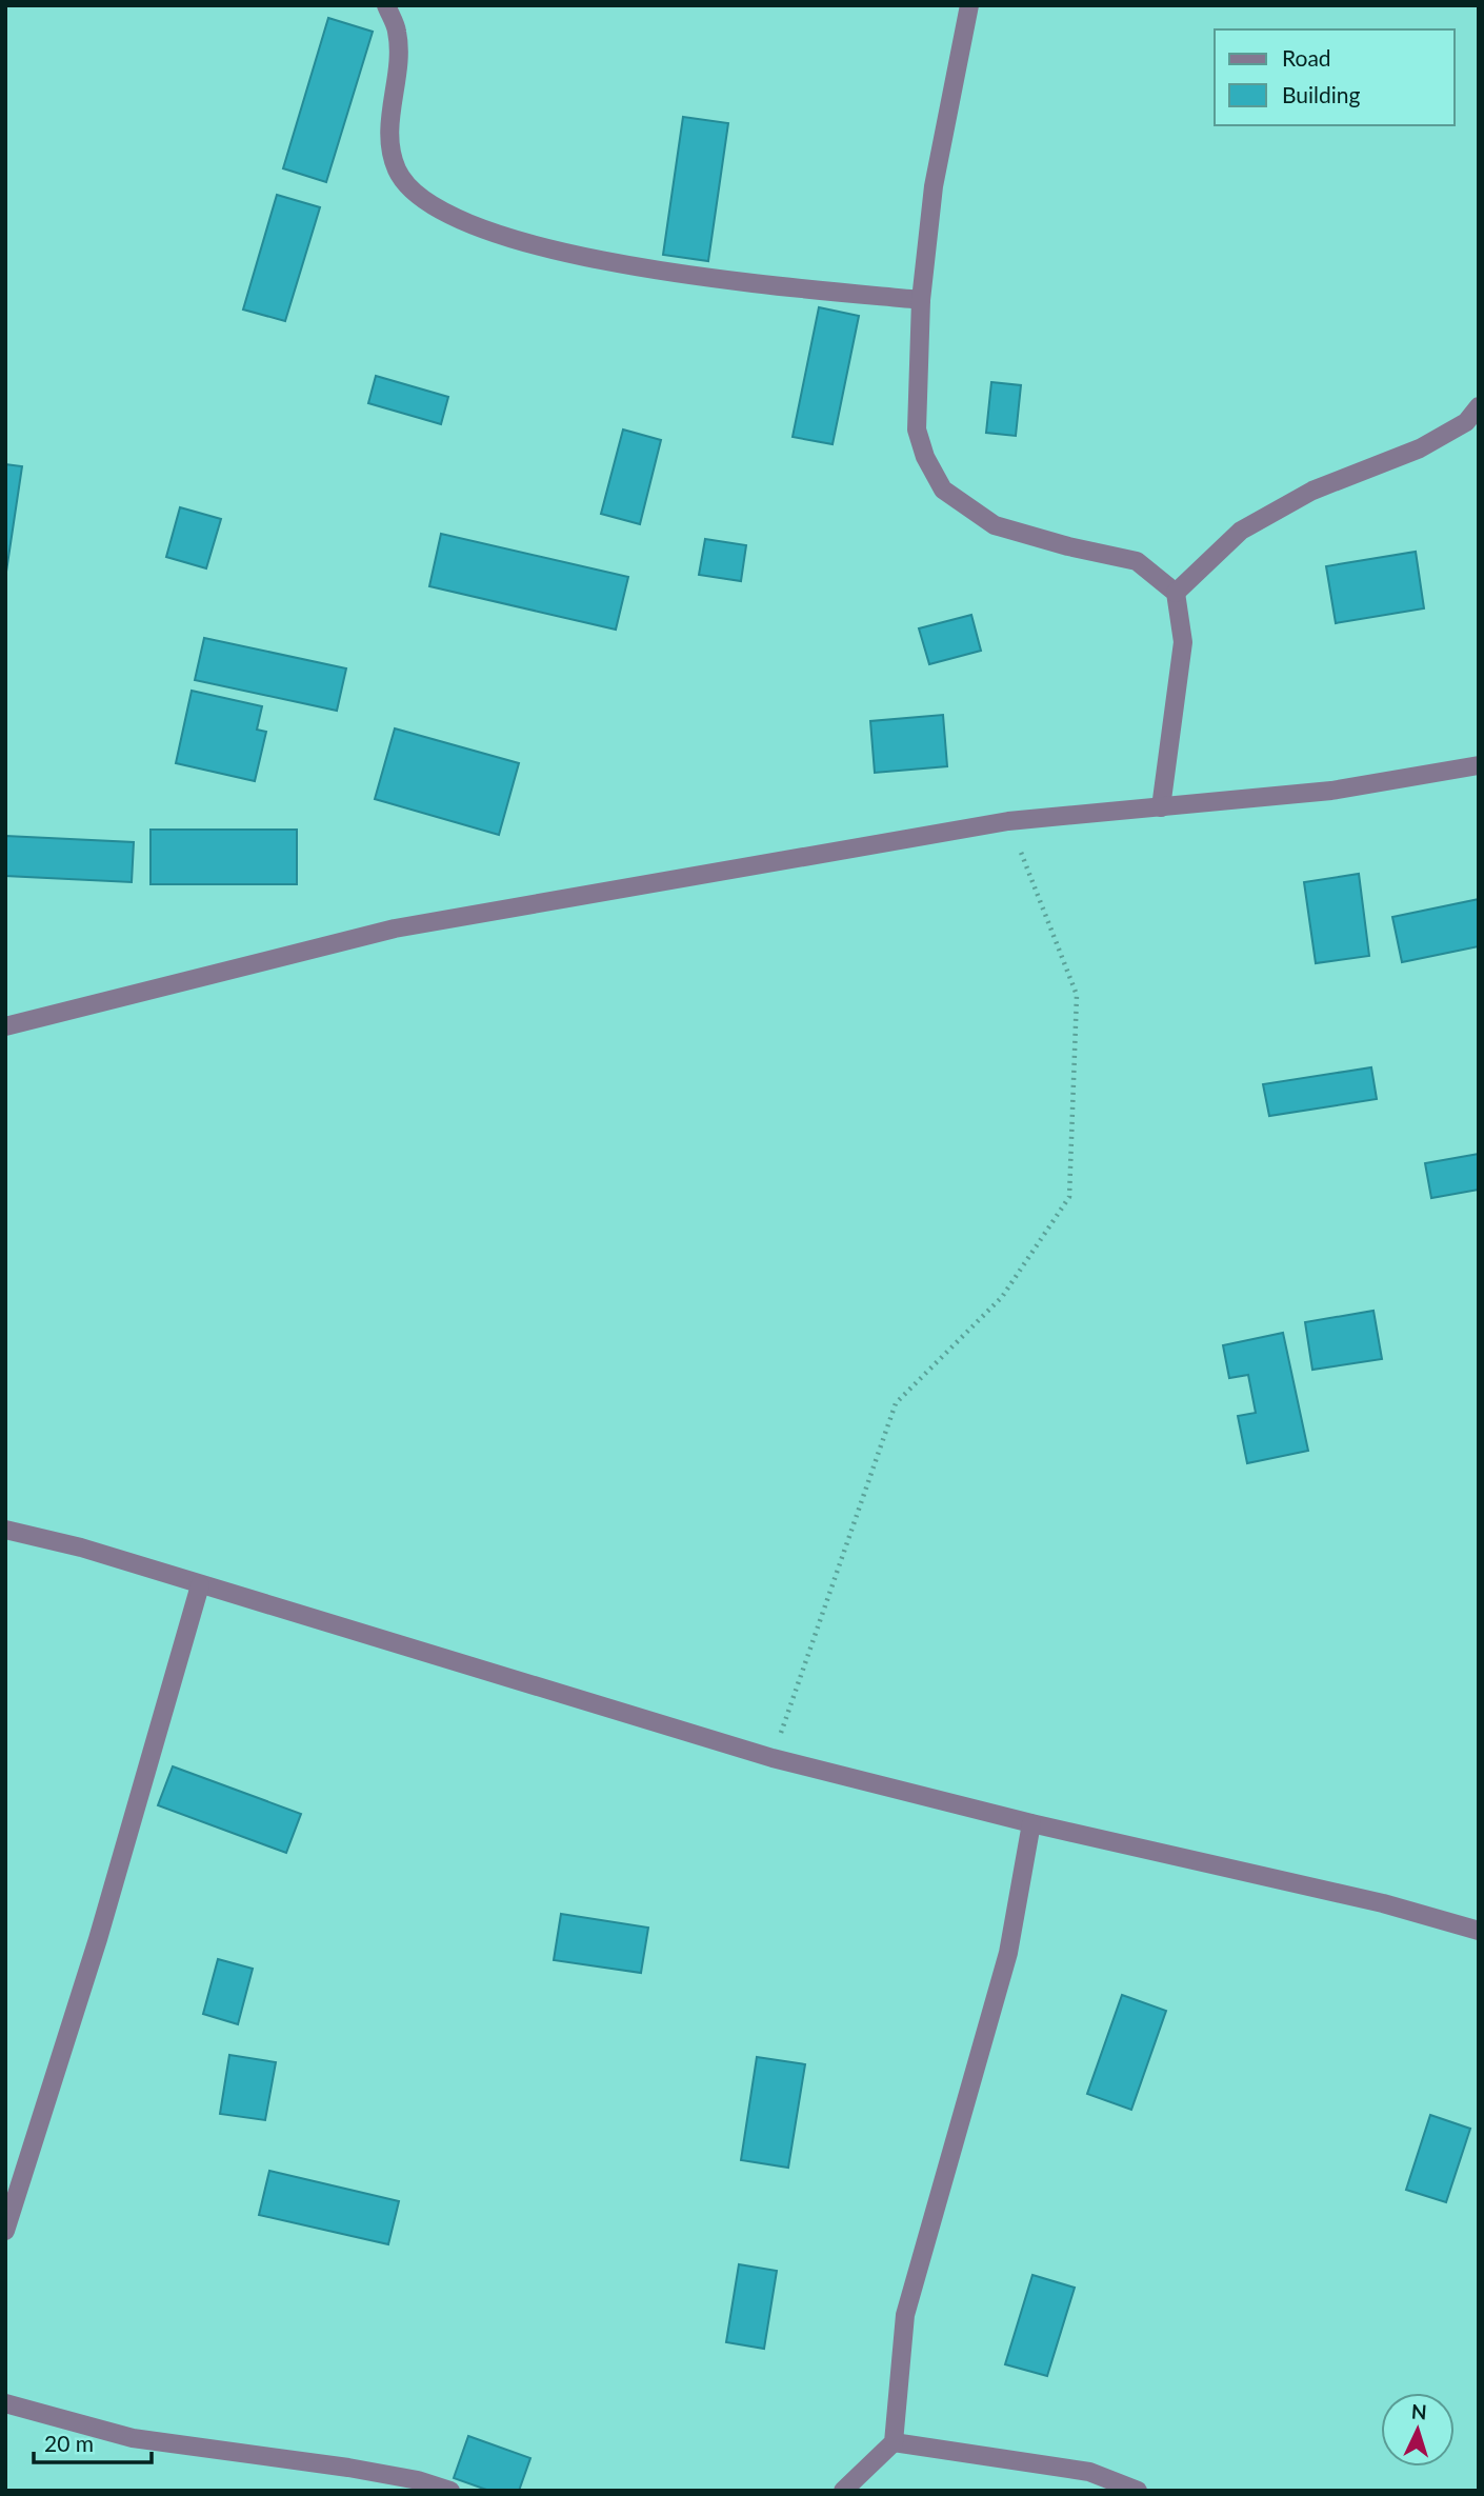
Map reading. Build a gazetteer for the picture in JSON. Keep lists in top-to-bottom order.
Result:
{
  "legend": ["Road", "Building"],
  "scale_bar": "20 m",
  "north": "top"
}
